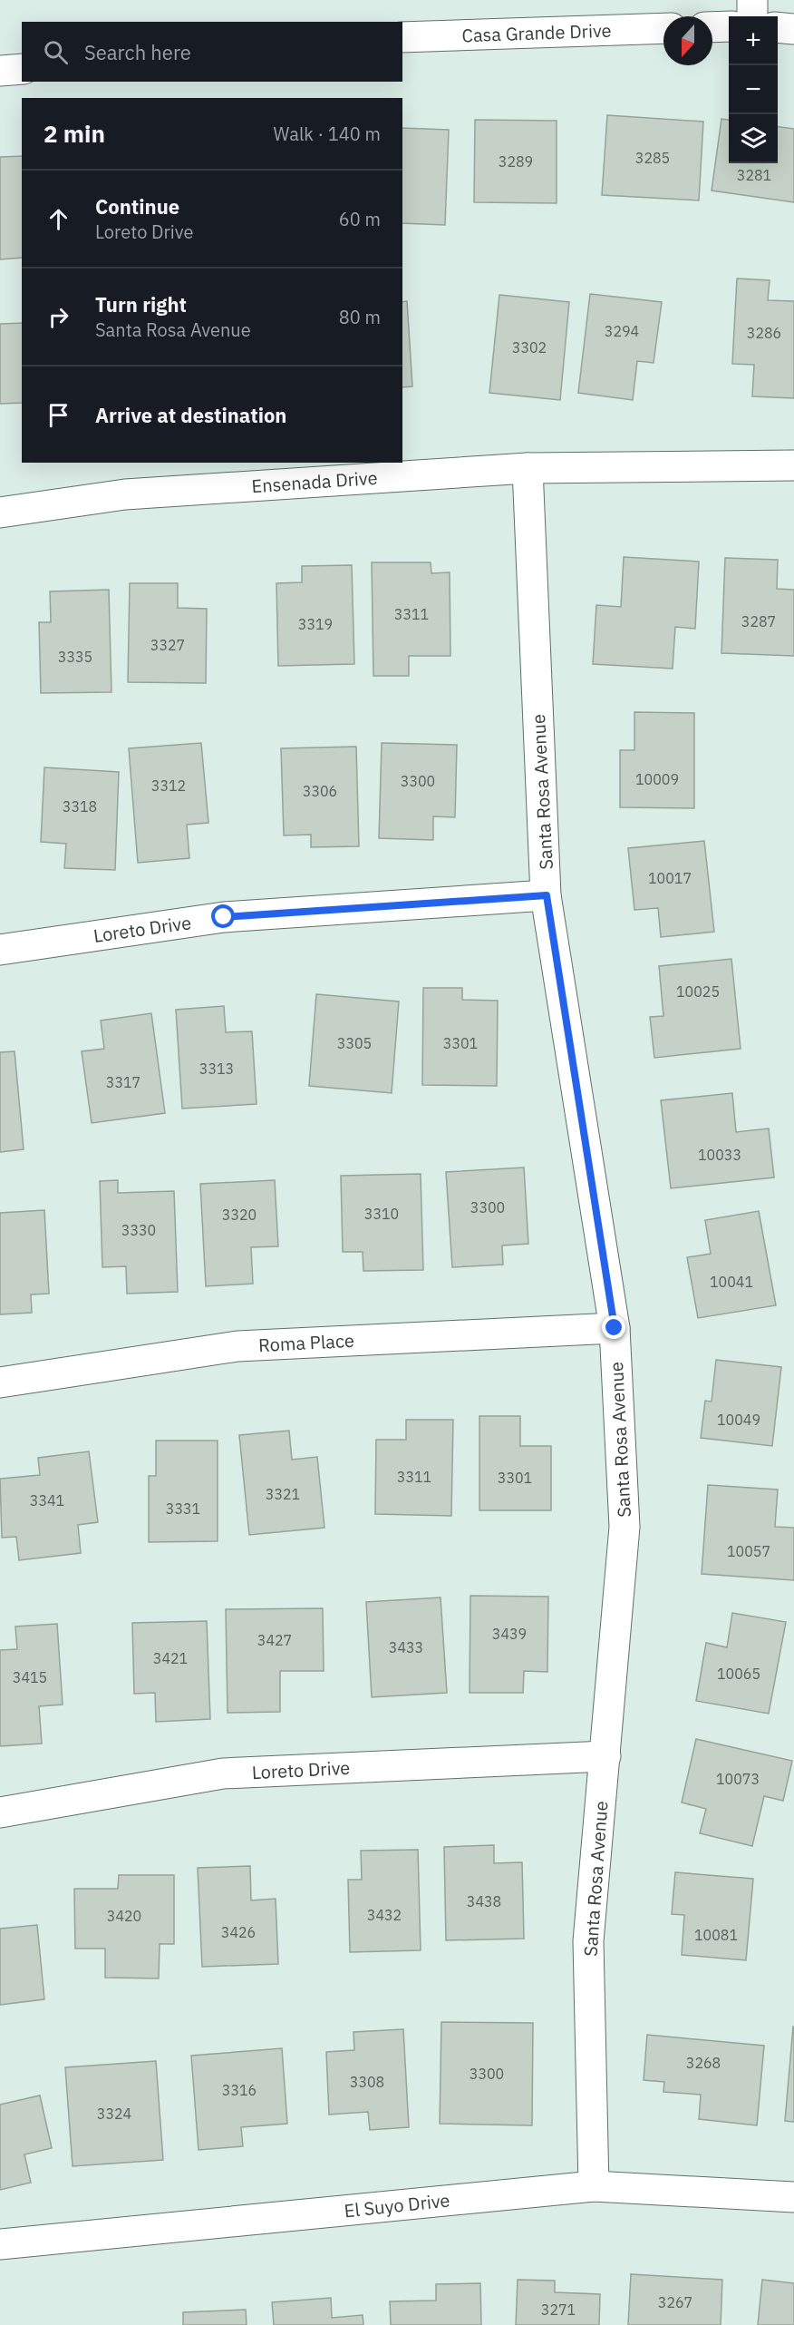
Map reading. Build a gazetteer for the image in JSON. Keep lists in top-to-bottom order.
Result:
{
  "streets": {
    "street": [
      "Casa Grande Drive",
      "Ensenada Drive",
      "Santa Rosa Avenue",
      "Loreto Drive",
      "Roma Place",
      "El Suyo Drive"
    ]
  },
  "crossings": [
    ["Ensenada Drive", "Santa Rosa Avenue"],
    ["Santa Rosa Avenue", "Loreto Drive"],
    ["Santa Rosa Avenue", "Roma Place"],
    ["Santa Rosa Avenue", "El Suyo Drive"]
  ],
  "house_numbers": [
    "3285",
    "3289",
    "3281",
    "3294",
    "3286",
    "3302",
    "3311",
    "3287",
    "3319",
    "3327",
    "3335",
    "10009",
    "3300",
    "3312",
    "3306",
    "3318",
    "10017",
    "10025",
    "3305",
    "3301",
    "3313",
    "3317",
    "10033",
    "3300",
    "3310",
    "3320",
    "3330",
    "10041",
    "10049",
    "3311",
    "3301",
    "3321",
    "3341",
    "3331",
    "10057",
    "3439",
    "3427",
    "3433",
    "3421",
    "10065",
    "3415",
    "10073",
    "3438",
    "3432",
    "3420",
    "3426",
    "10081",
    "3268",
    "3300",
    "3308",
    "3316",
    "3324",
    "3267",
    "3271"
  ],
  "north": "bottom",
  "page": {
    "map_buttons": ["+", "−"],
    "search": "Search here",
    "heading": ["2 min", "Walk · 140 m"],
    "list": [
      ["Continue", "Loreto Drive", "60 m"],
      ["Turn right", "Santa Rosa Avenue", "80 m"],
      "Arrive at destination"
    ]
  }
}
